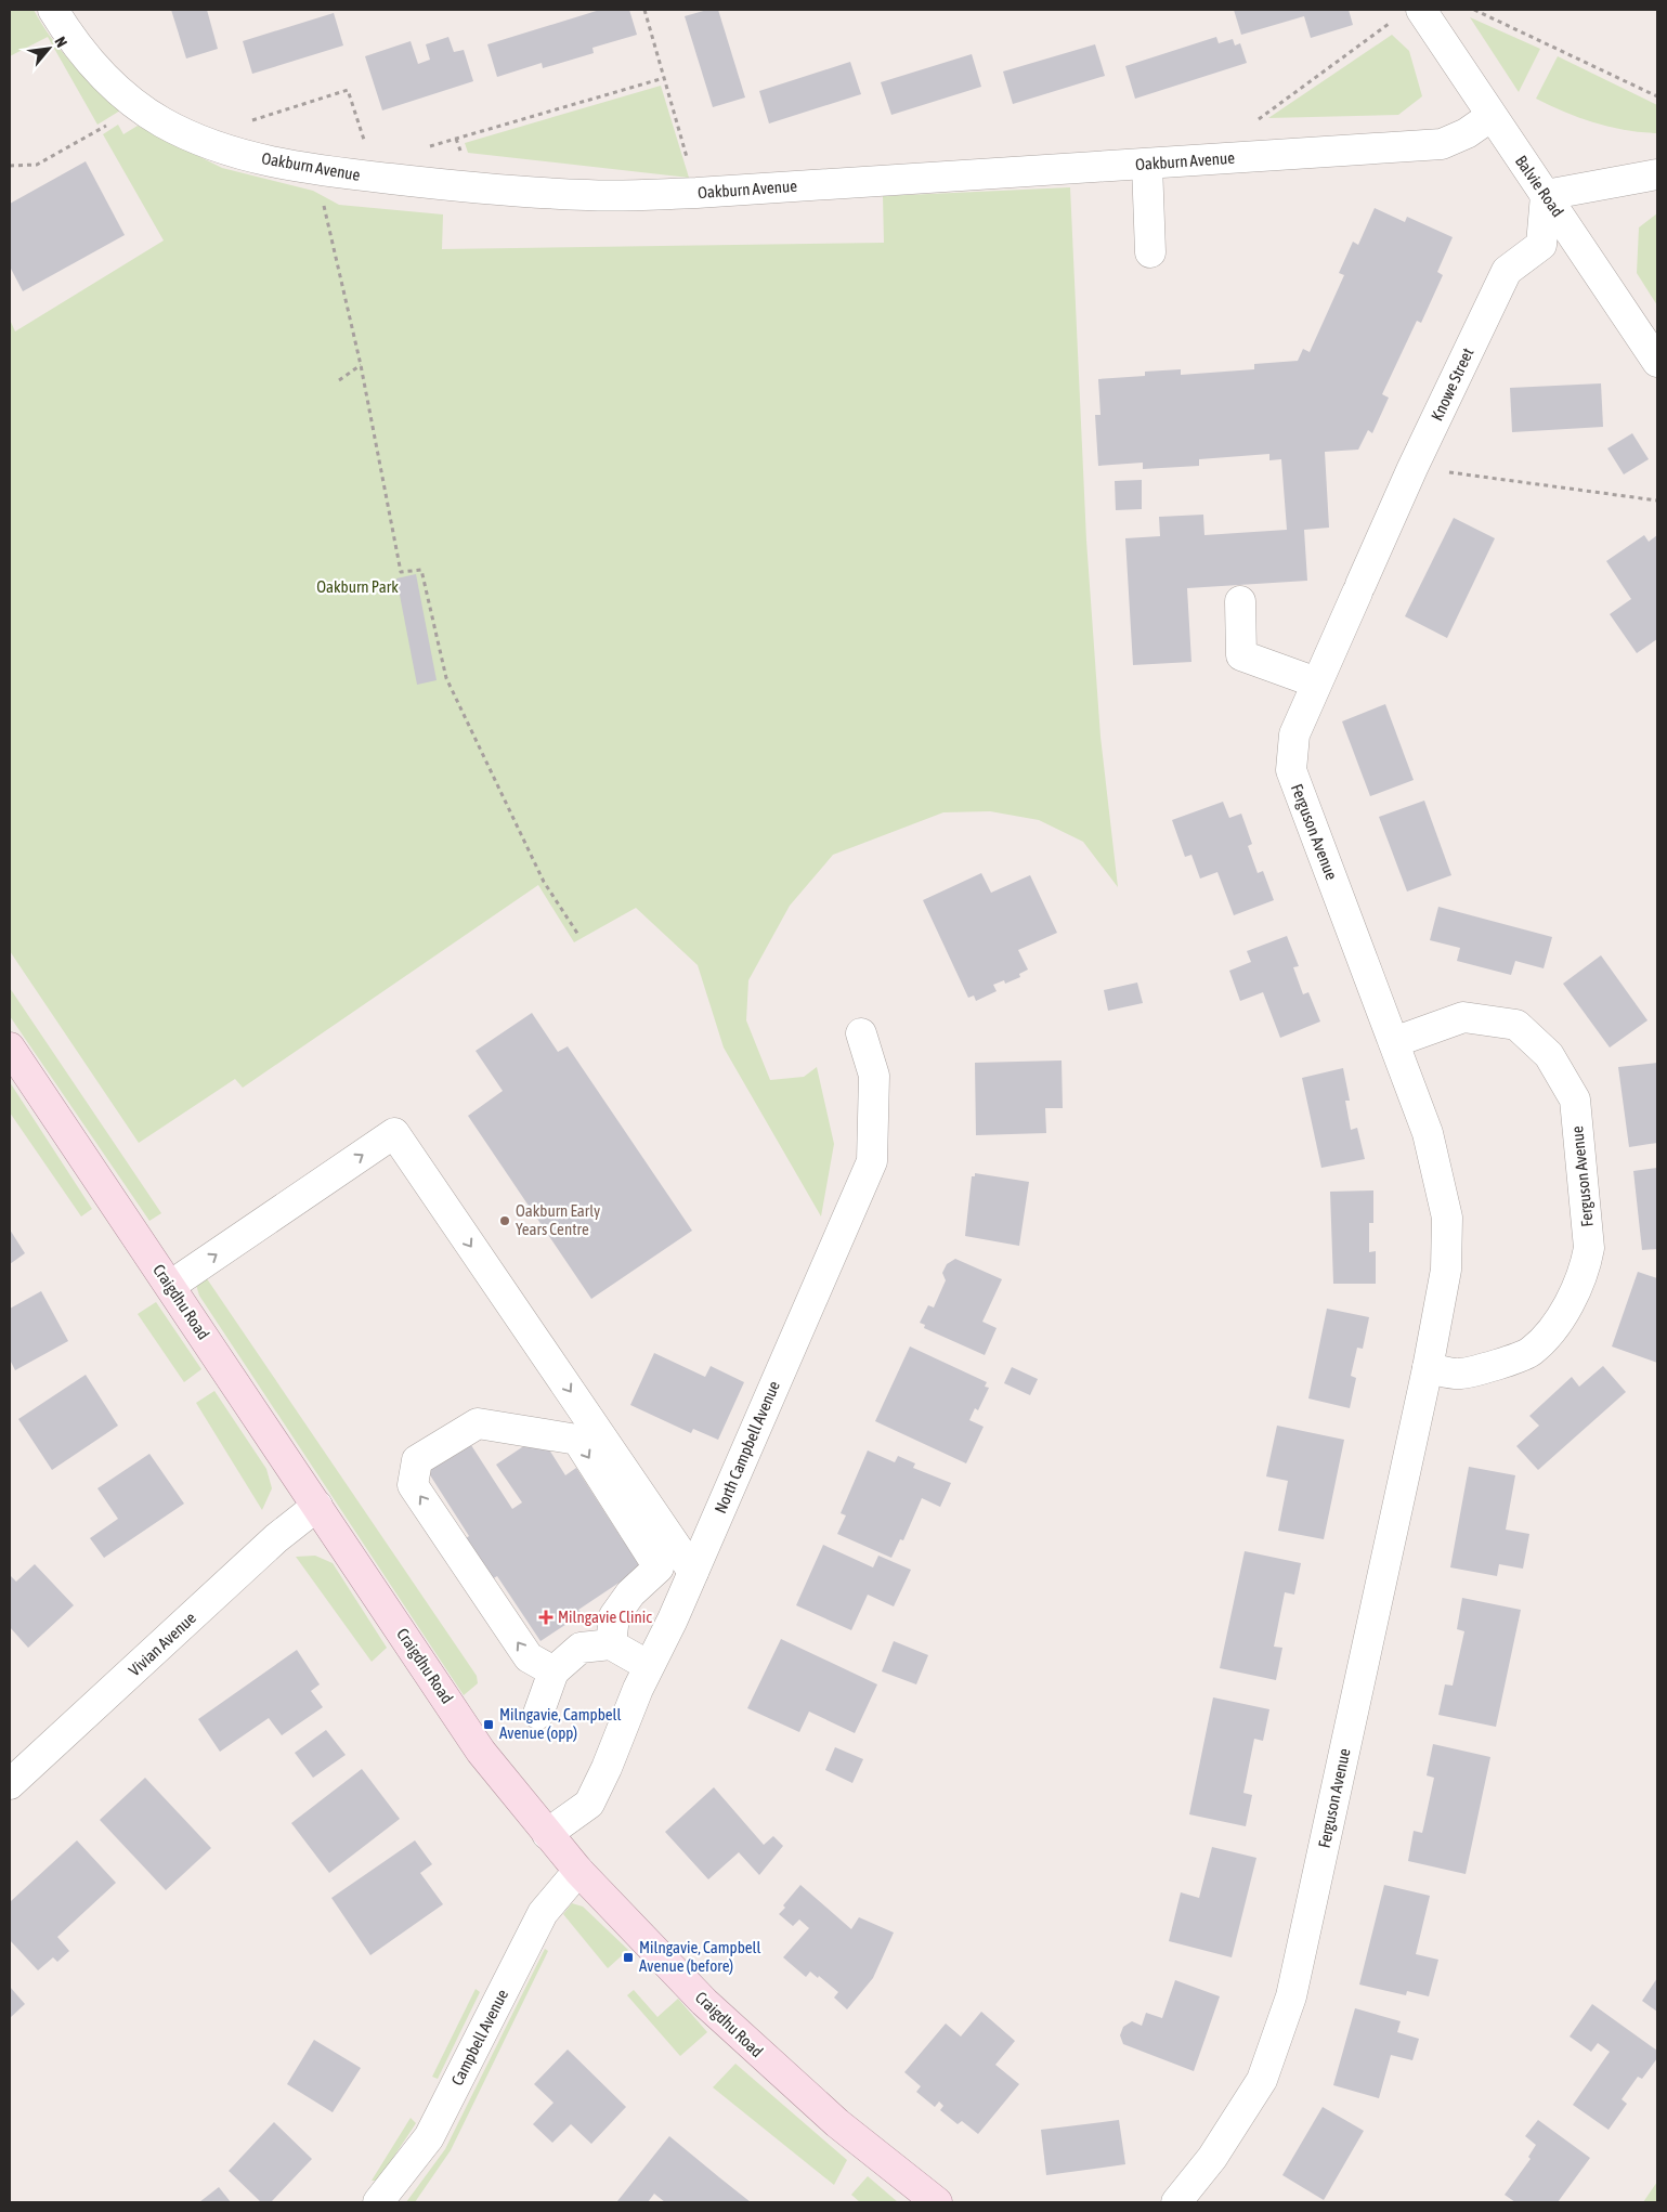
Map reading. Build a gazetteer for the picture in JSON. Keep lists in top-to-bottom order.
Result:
{
  "streets": {
    "main road": ["Craigdhu Road"],
    "street": [
      "Oakburn Avenue",
      "Balvie Road",
      "Knowe Street",
      "Ferguson Avenue",
      "North Campbell Avenue",
      "Vivian Avenue",
      "Campbell Avenue"
    ]
  },
  "crossings": [
    ["Oakburn Avenue", "Balvie Road"],
    ["Balvie Road", "Knowe Street"],
    ["Knowe Street", "Ferguson Avenue"],
    ["Craigdhu Road", "North Campbell Avenue"],
    ["Craigdhu Road", "Vivian Avenue"],
    ["Craigdhu Road", "Campbell Avenue"]
  ],
  "parks": ["Oakburn Park"],
  "places": {
    "other": ["Oakburn Early Years Centre"],
    "health": ["Milngavie Clinic"],
    "transit": ["Milngavie, Campbell Avenue (opp)", "Milngavie, Campbell Avenue (before)"]
  },
  "north": "top right"
}
